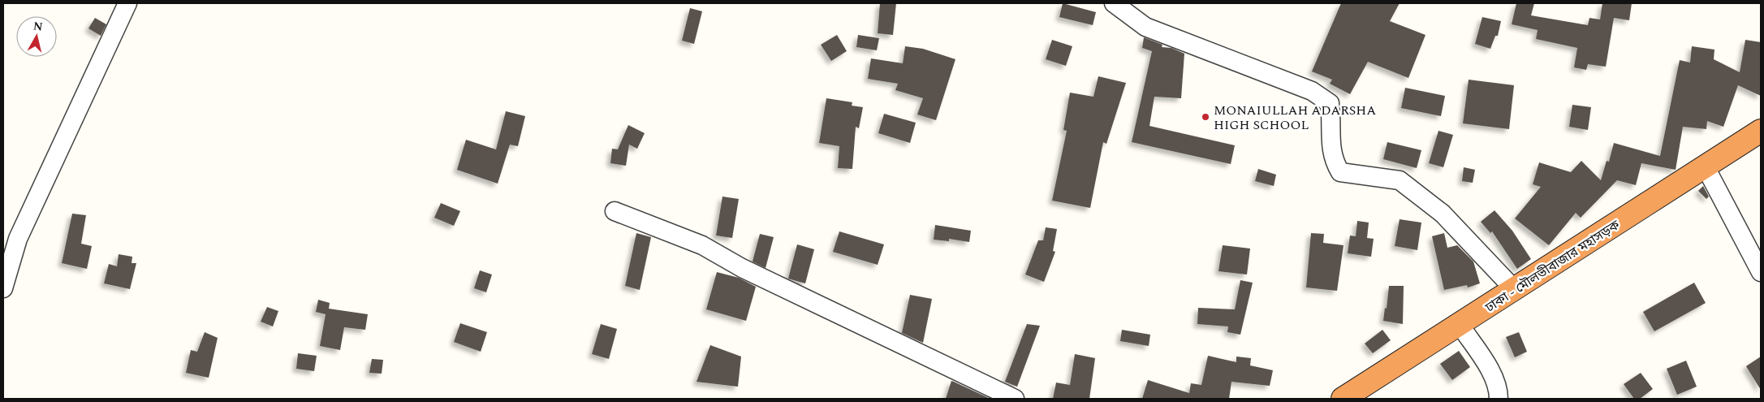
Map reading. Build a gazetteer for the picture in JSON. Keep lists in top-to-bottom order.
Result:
{
  "streets": {
    "highway": ["ঢাকা - মৌলভীবাজার মহাসড়ক"]
  },
  "places": ["MONAIULLAH ADARSHA HIGH SCHOOL"],
  "north": "top"
}
